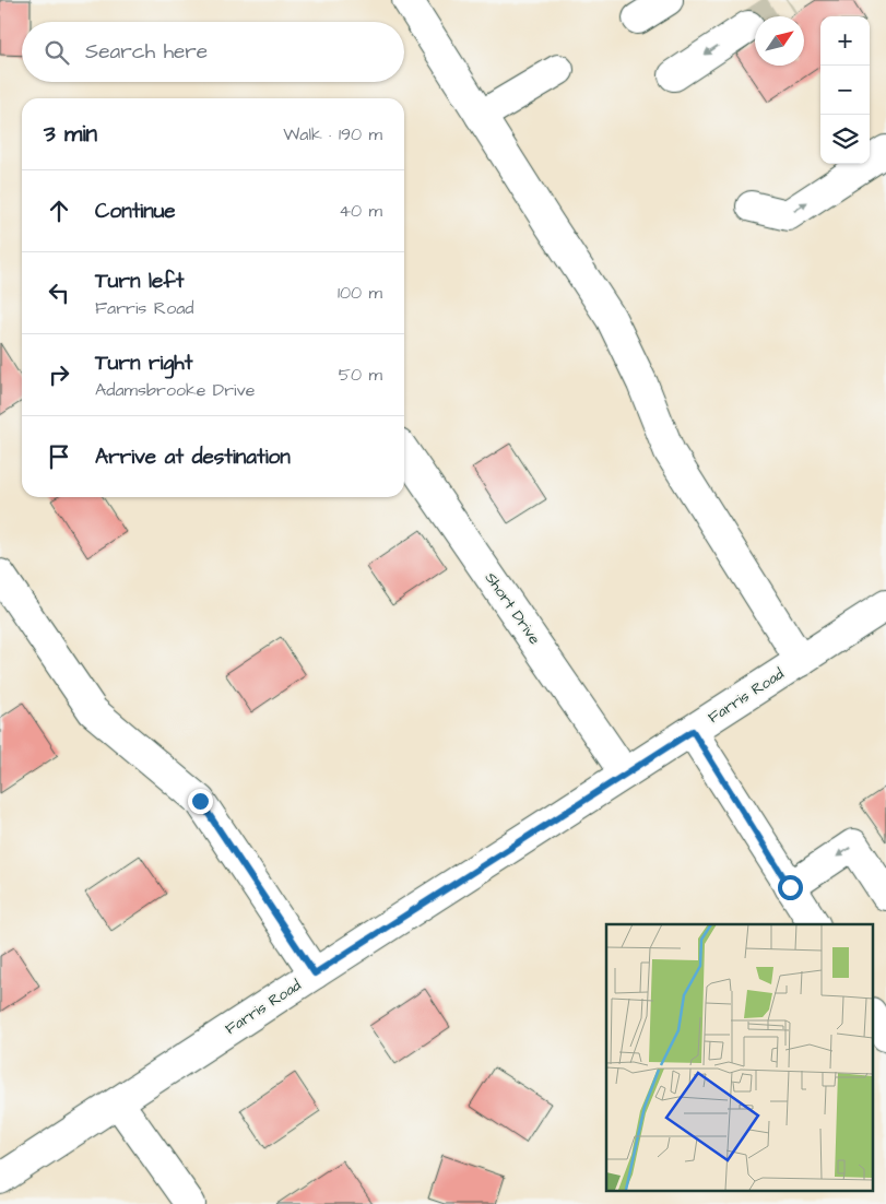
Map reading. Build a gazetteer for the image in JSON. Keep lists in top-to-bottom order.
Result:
{
  "streets": {
    "street": ["Short Drive", "Farris Road"]
  },
  "crossings": [
    ["Short Drive", "Farris Road"]
  ],
  "north": "top right",
  "page": {
    "map_buttons": ["+", "−"],
    "search": "Search here",
    "heading": ["3 min", "Walk · 190 m"],
    "list": [
      ["Continue", "40 m"],
      ["Turn left", "Farris Road", "100 m"],
      ["Turn right", "Adamsbrooke Drive", "50 m"],
      "Arrive at destination"
    ]
  }
}
